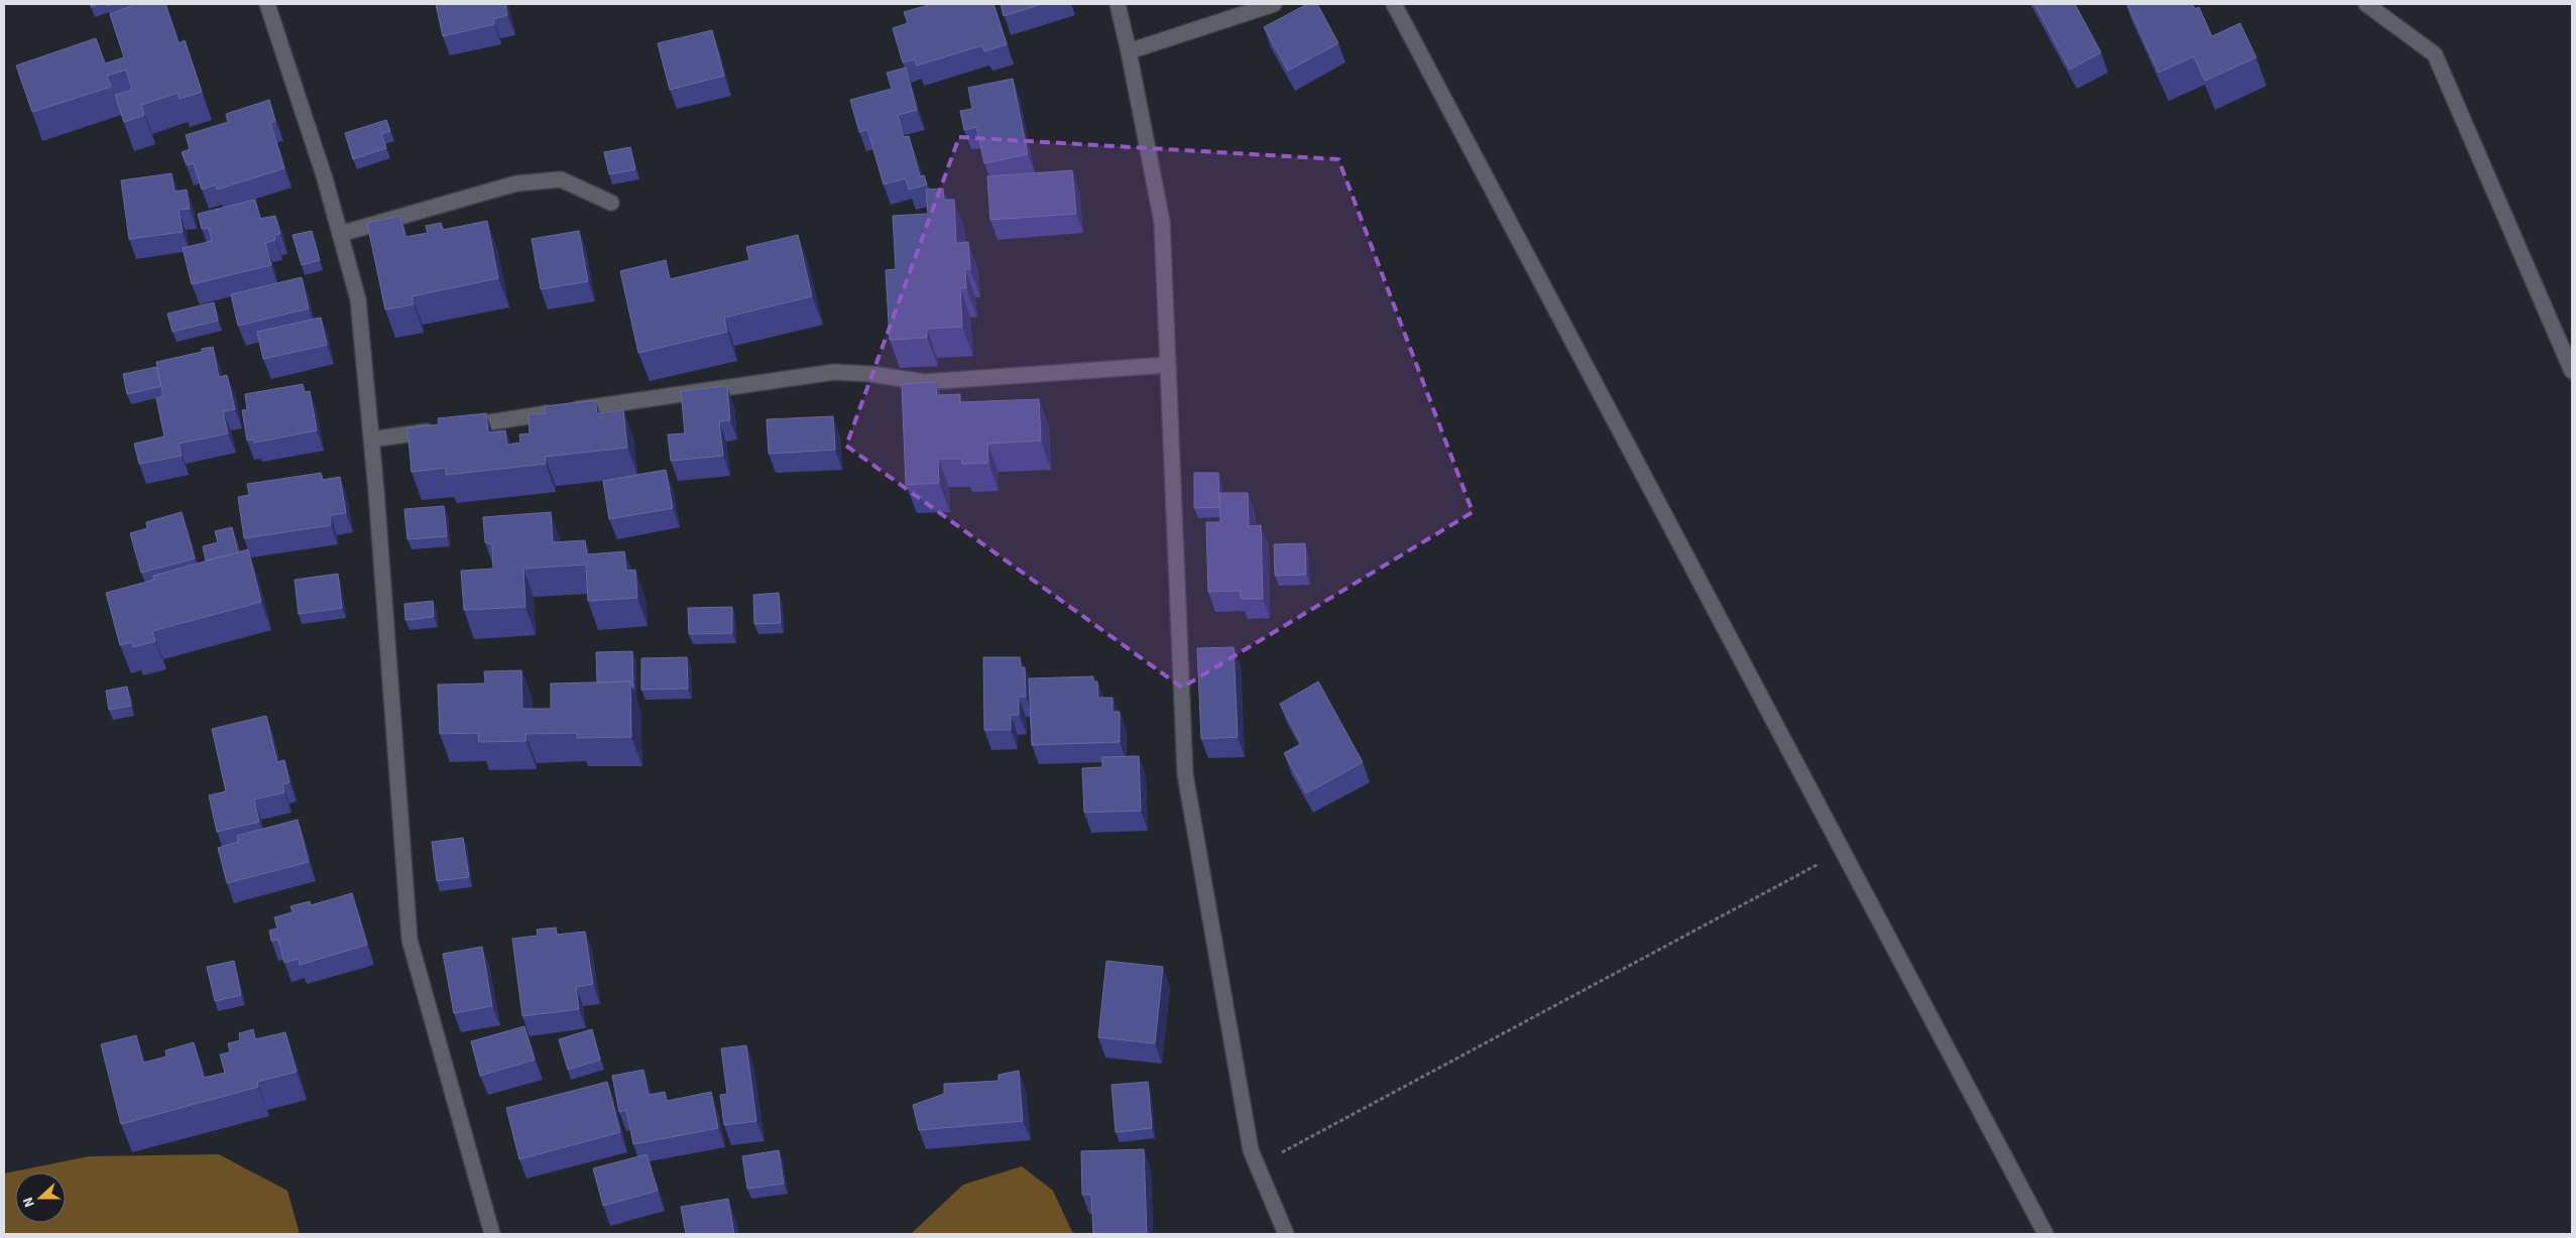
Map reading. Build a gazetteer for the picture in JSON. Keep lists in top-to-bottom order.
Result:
{
  "north": "left"
}
